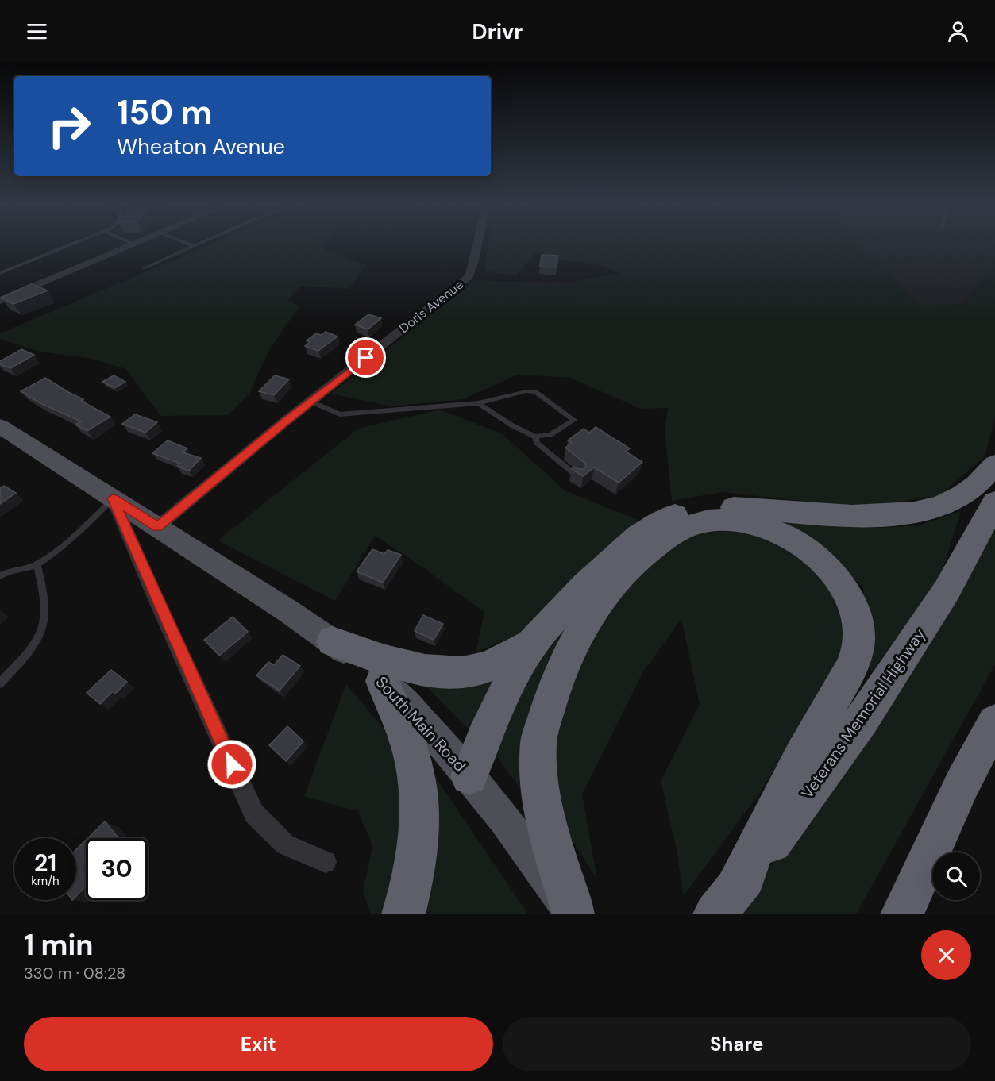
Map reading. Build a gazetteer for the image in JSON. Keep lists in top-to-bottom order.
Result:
{
  "streets": {
    "highway": ["Veterans Memorial Highway"],
    "main road": ["South Main Road"],
    "street": ["Doris Avenue"]
  },
  "crossings": [
    ["Doris Avenue", "South Main Road"]
  ],
  "page": {
    "header": "Drivr",
    "turn": ["150 m", "Wheaton Avenue"],
    "speed": "21 km/h",
    "limit": "30",
    "heading": ["1 min", "330 m · 08:28"],
    "buttons": ["Exit", "Share"]
  }
}
